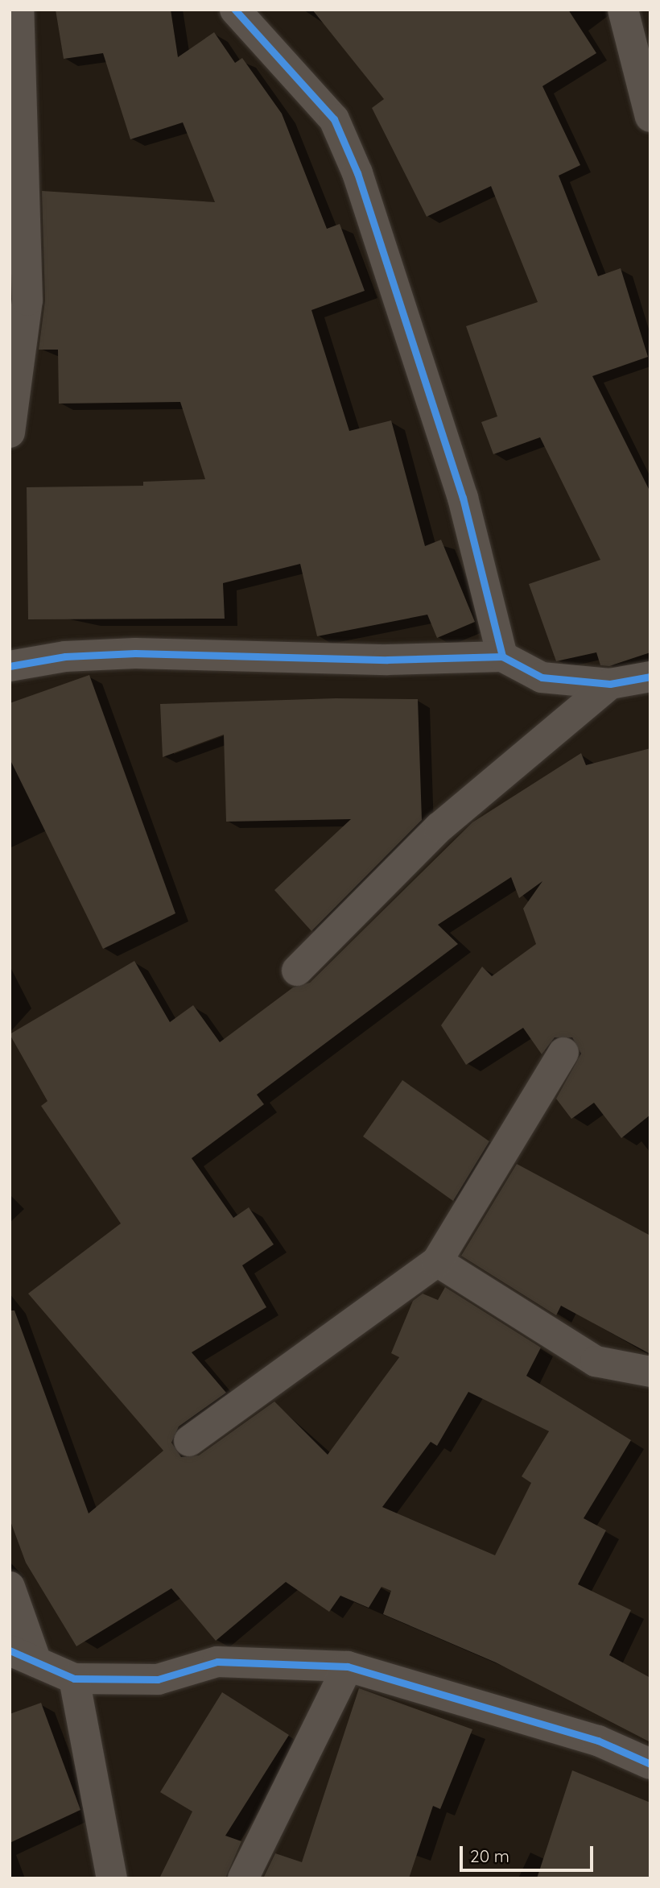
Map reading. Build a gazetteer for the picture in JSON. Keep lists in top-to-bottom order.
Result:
{
  "scale_bar": "20 m"
}
